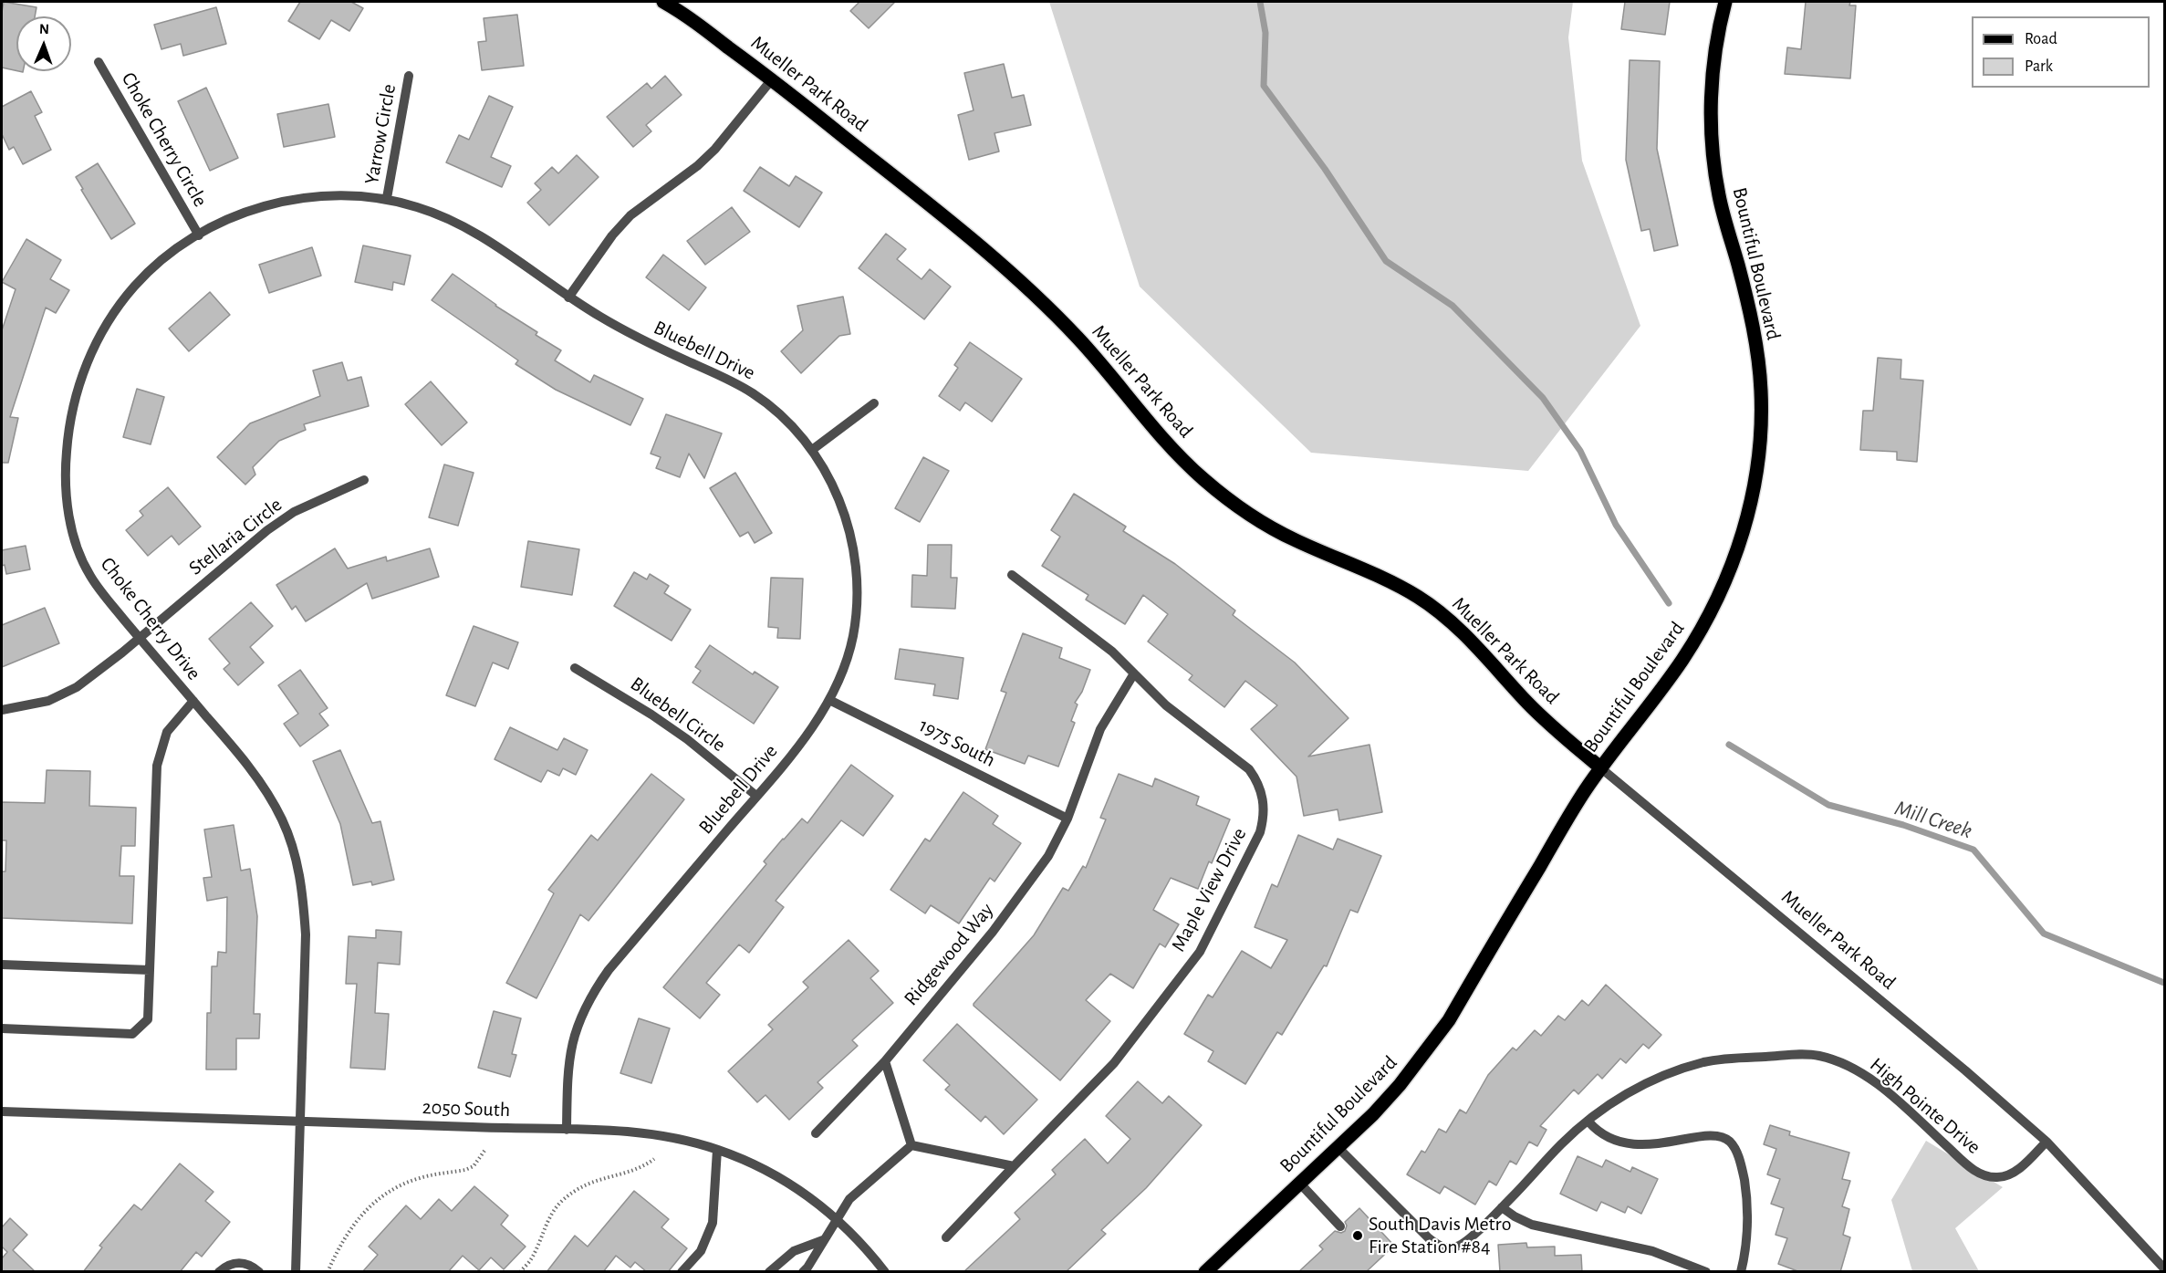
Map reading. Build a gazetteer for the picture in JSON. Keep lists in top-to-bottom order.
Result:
{
  "streets": {
    "main road": ["Mueller Park Road", "Bountiful Boulevard"],
    "street": [
      "Yarrow Circle",
      "Choke Cherry Circle",
      "Bluebell Drive",
      "Stellaria Circle",
      "Choke Cherry Drive",
      "Bluebell Circle",
      "1975 South",
      "Maple View Drive",
      "Ridgewood Way",
      "High Pointe Drive",
      "2050 South"
    ]
  },
  "crossings": [
    ["Mueller Park Road", "Bountiful Boulevard"],
    ["Mueller Park Road", "High Pointe Drive"],
    ["Yarrow Circle", "Choke Cherry Drive"],
    ["Choke Cherry Circle", "Choke Cherry Drive"],
    ["Bountiful Boulevard", "High Pointe Drive"],
    ["Bluebell Drive", "Choke Cherry Drive"],
    ["Bluebell Drive", "Bluebell Circle"],
    ["Bluebell Drive", "1975 South"],
    ["Bluebell Drive", "2050 South"],
    ["Stellaria Circle", "Choke Cherry Drive"],
    ["Choke Cherry Drive", "2050 South"],
    ["1975 South", "Ridgewood Way"],
    ["Maple View Drive", "Ridgewood Way"]
  ],
  "water": ["Mill Creek"],
  "places": ["South Davis Metro Fire Station #84"],
  "legend": ["Road", "Park"],
  "north": "top"
}
